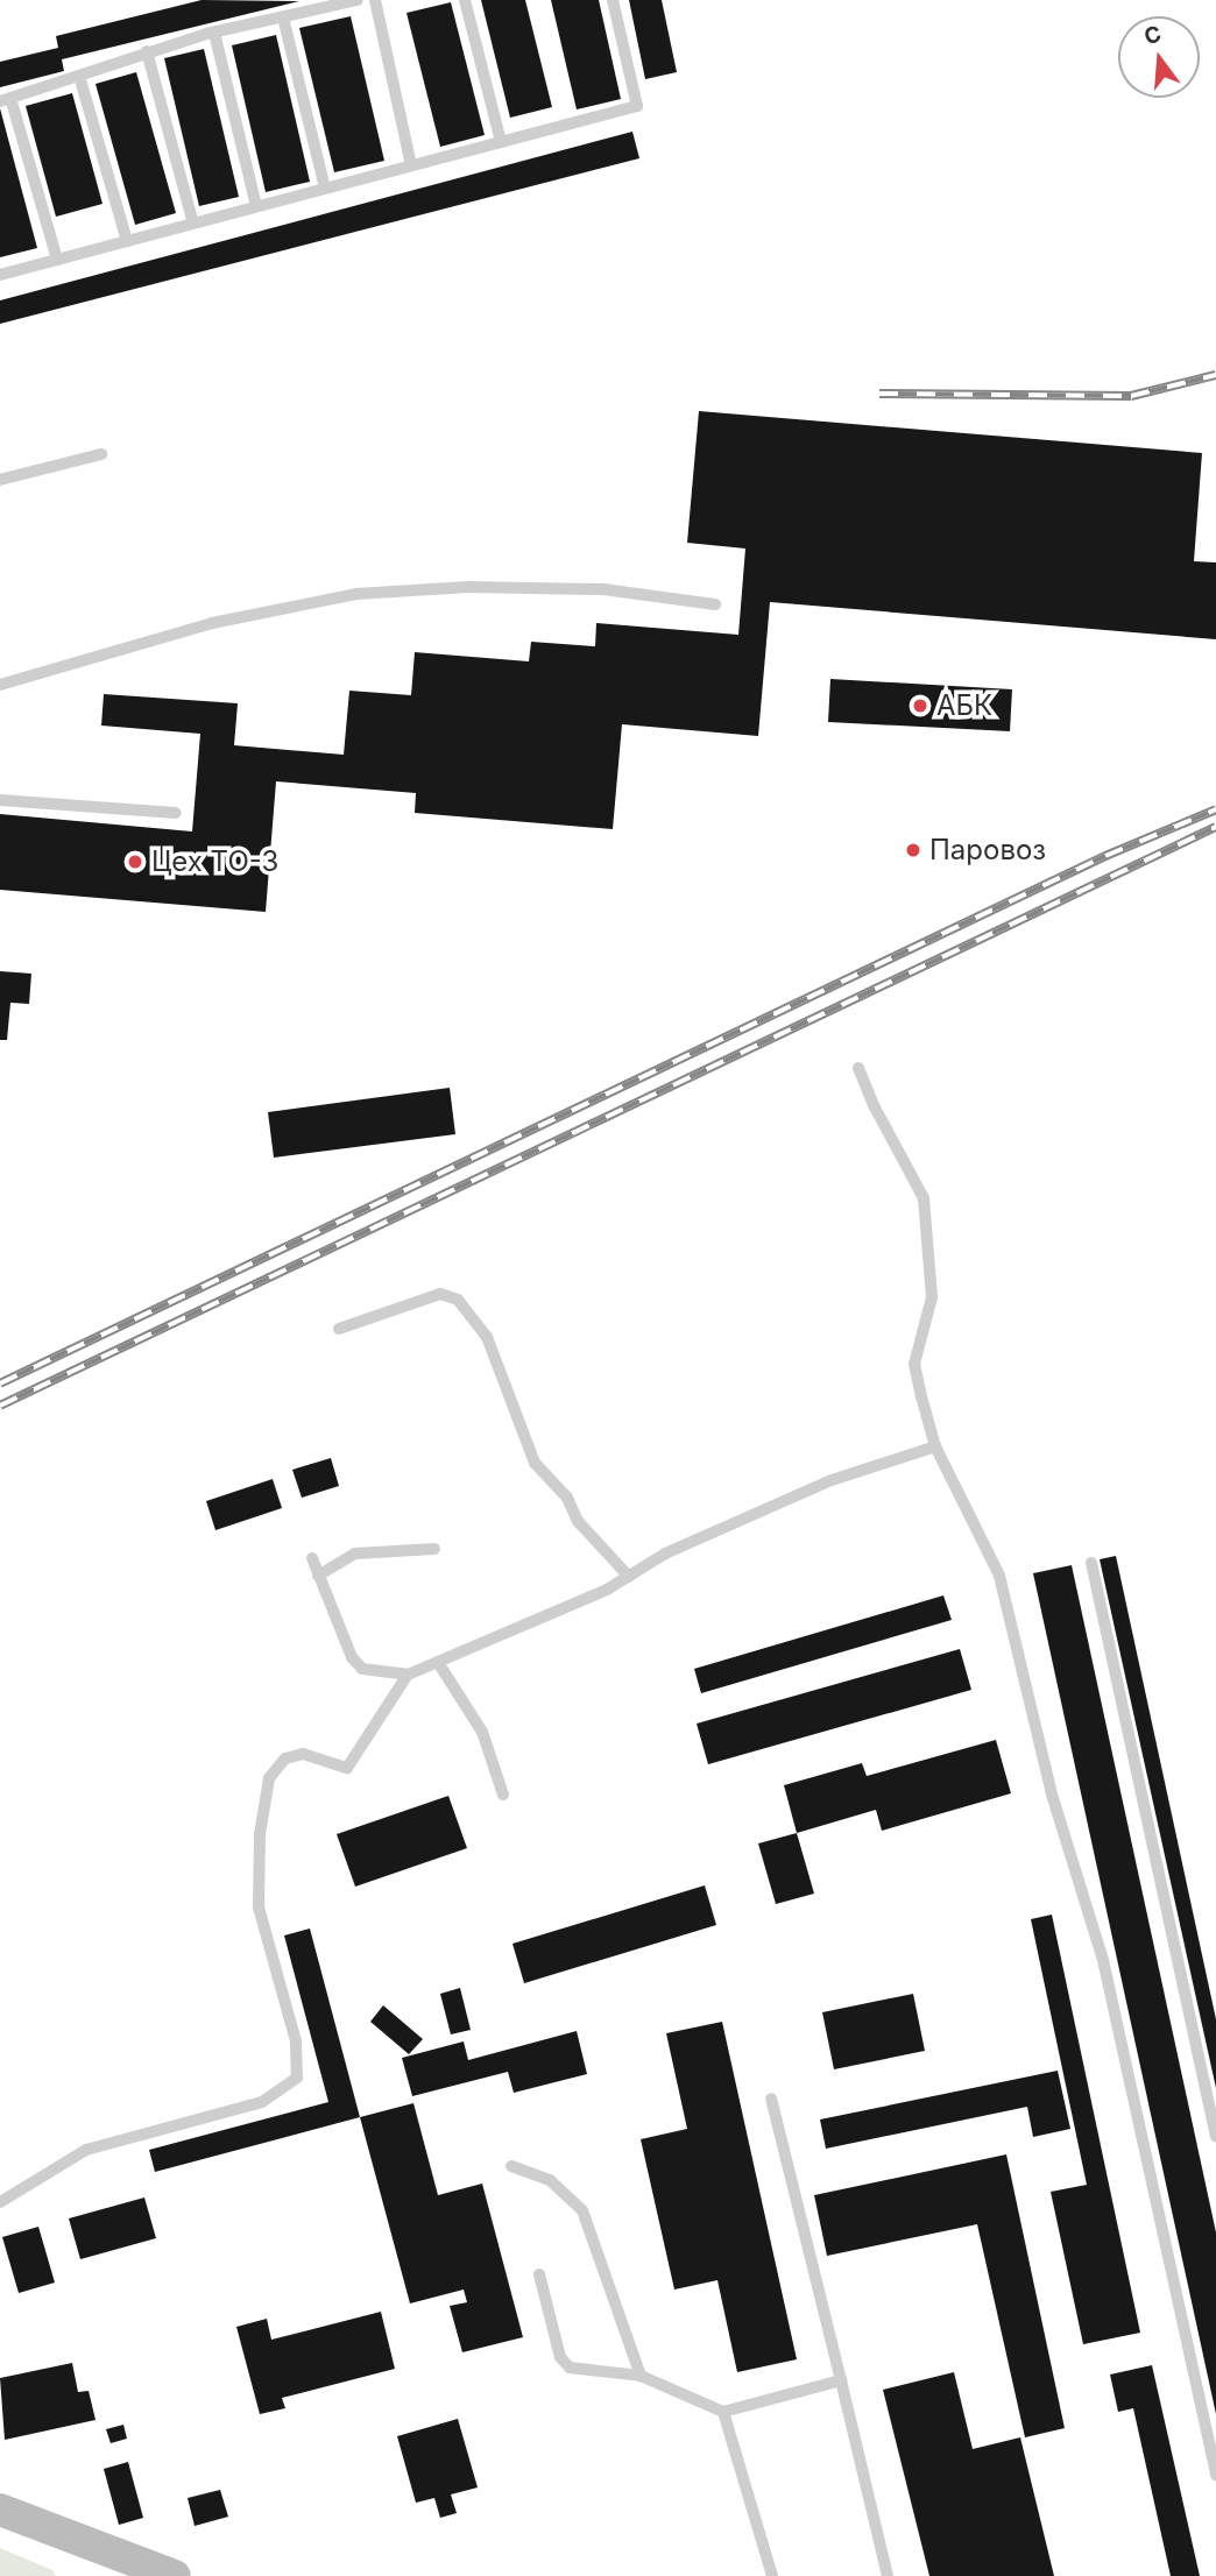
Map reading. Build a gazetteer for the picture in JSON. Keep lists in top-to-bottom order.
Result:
{
  "places": ["АБК", "Паровоз", "Цех ТО-3"],
  "north": "top"
}
